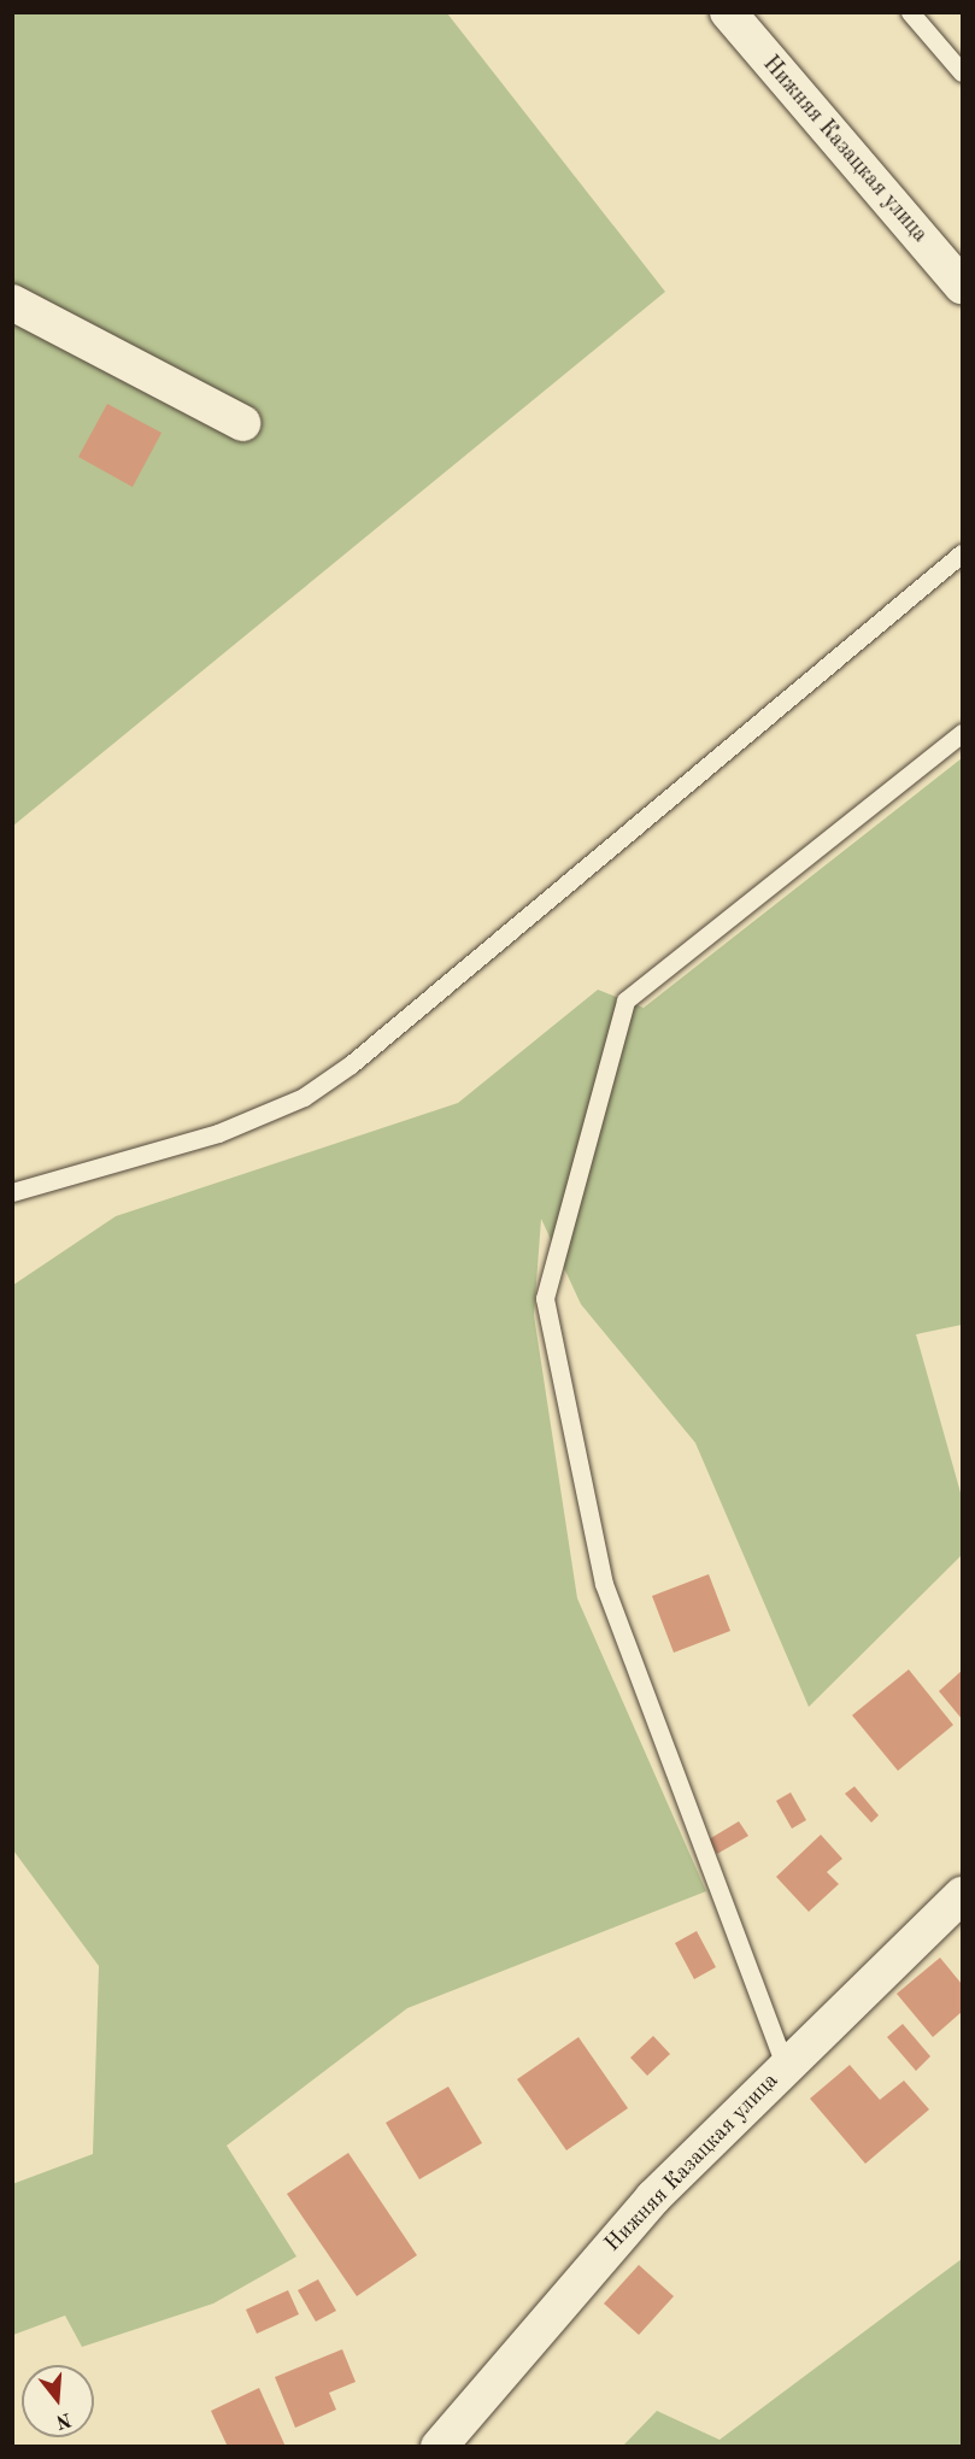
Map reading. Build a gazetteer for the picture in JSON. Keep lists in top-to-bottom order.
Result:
{
  "streets": {
    "street": ["Нижняя Казацкая улица"]
  },
  "north": "bottom"
}
